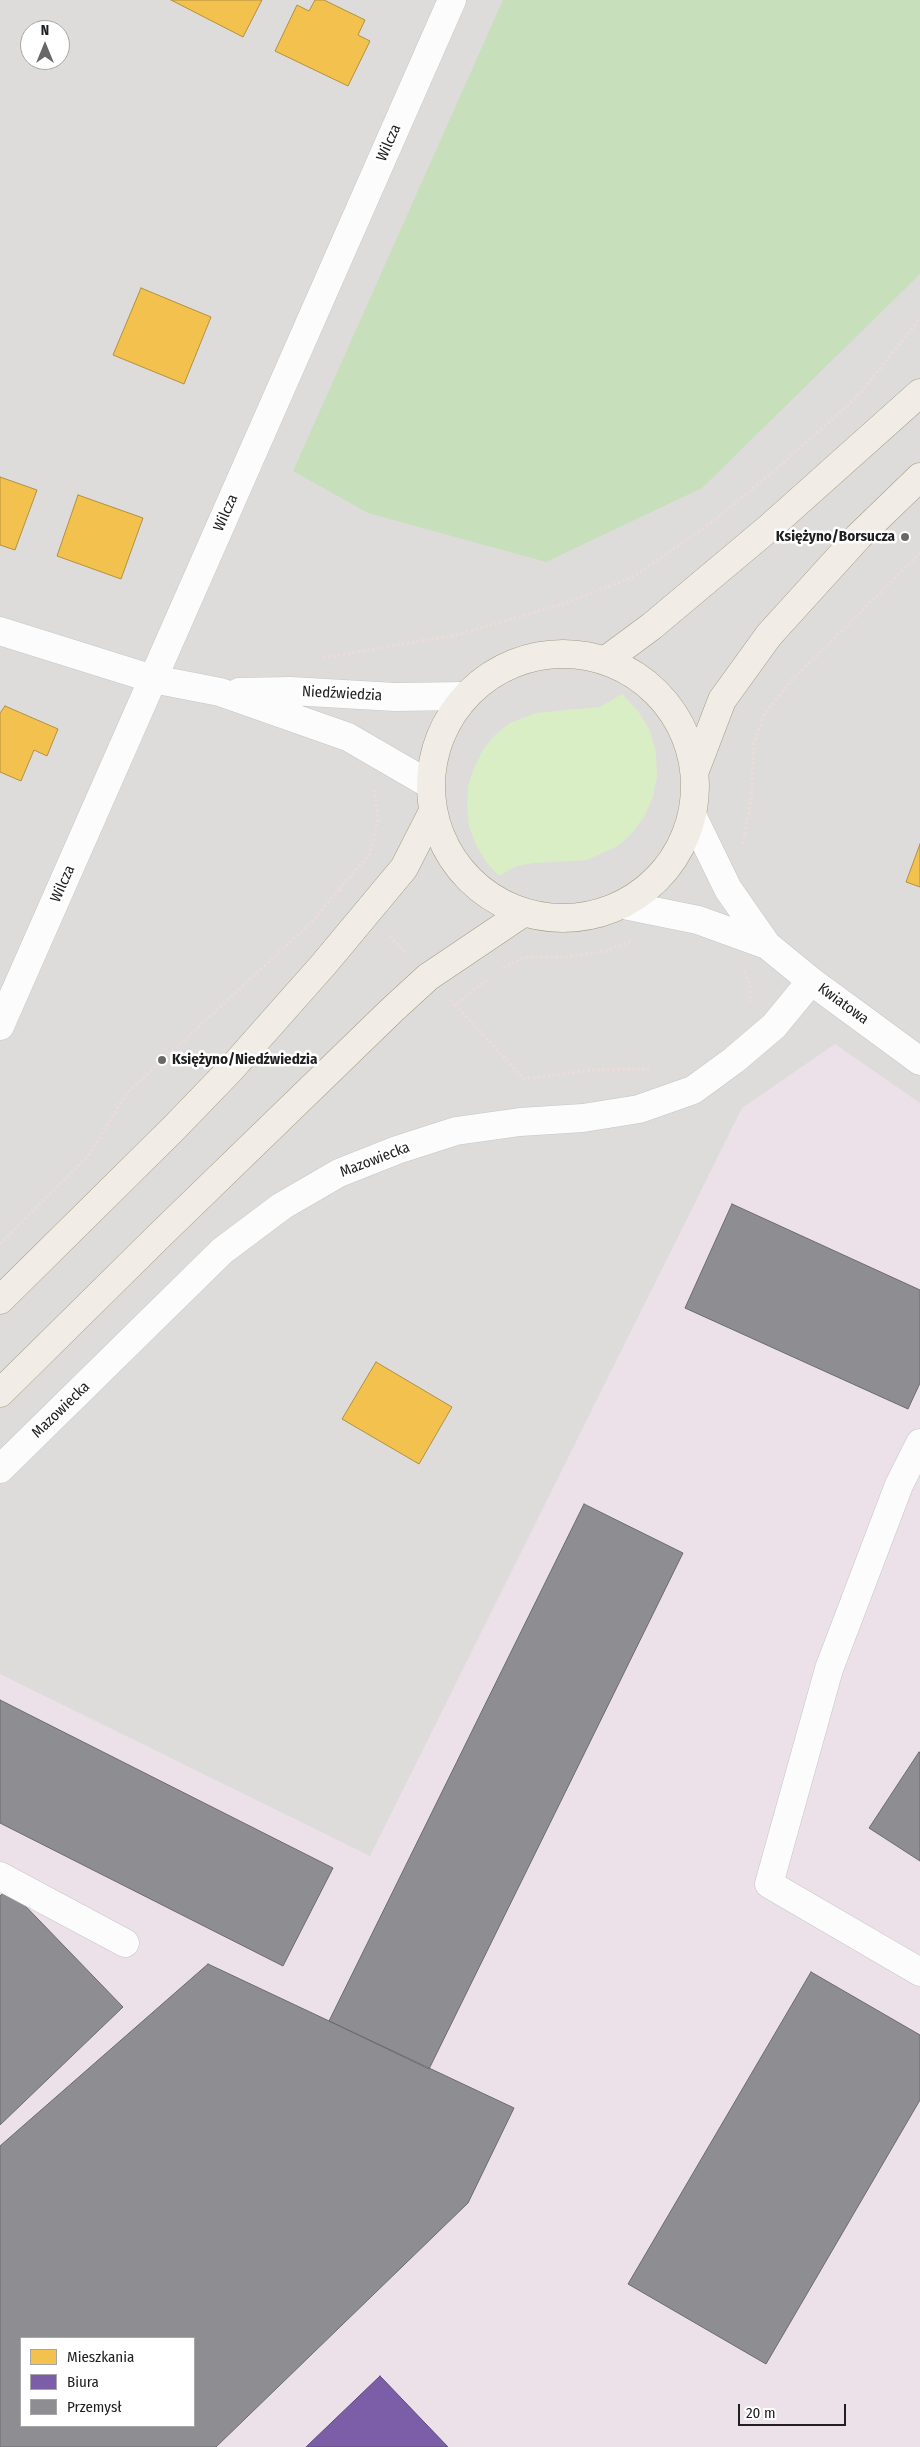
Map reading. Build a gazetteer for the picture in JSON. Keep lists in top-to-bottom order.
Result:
{
  "streets": {
    "street": [
      "Wilcza",
      "Niedźwiedzia",
      "Kwiatowa",
      "Mazowiecka"
    ]
  },
  "crossings": [
    ["Wilcza", "Niedźwiedzia"],
    ["Kwiatowa", "Mazowiecka"]
  ],
  "places": ["Księżyno/Borsucza", "Księżyno/Niedźwiedzia"],
  "legend": ["Mieszkania", "Biura", "Przemysł"],
  "scale_bar": "20 m",
  "north": "top"
}
